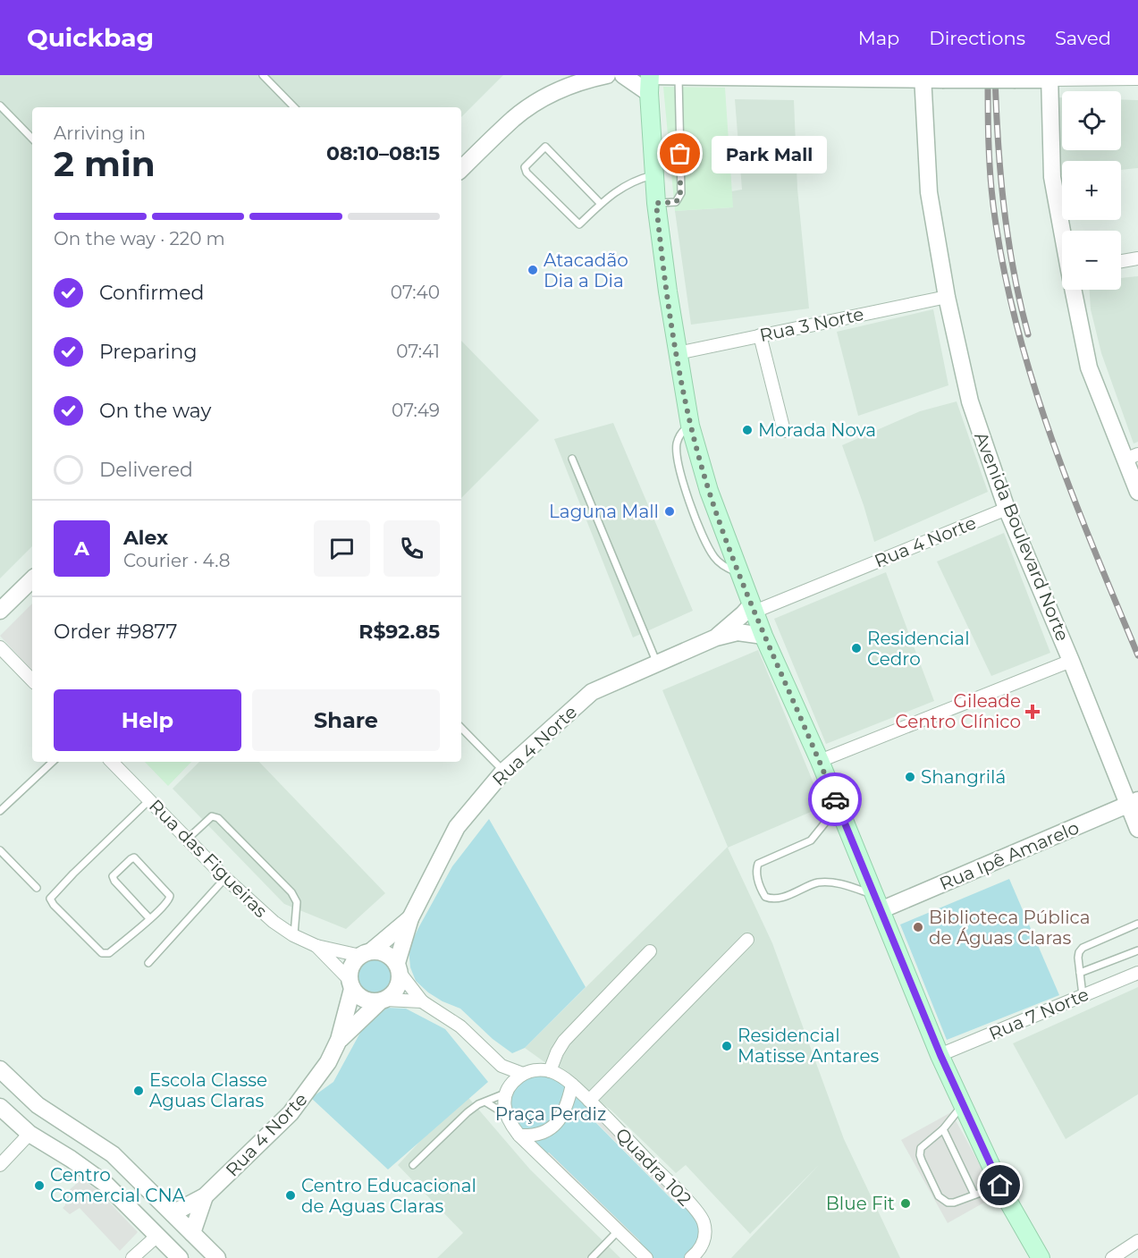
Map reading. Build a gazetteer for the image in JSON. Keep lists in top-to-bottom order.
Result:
{
  "streets": {
    "street": [
      "Rua 3 Norte",
      "Avenida Boulevard Norte",
      "Rua 4 Norte",
      "Rua Ipê Amarelo",
      "Rua das Figueiras",
      "Rua 7 Norte",
      "Quadra 102"
    ]
  },
  "crossings": [
    ["Rua 3 Norte", "Avenida Boulevard Norte"],
    ["Avenida Boulevard Norte", "Rua 4 Norte"],
    ["Avenida Boulevard Norte", "Rua Ipê Amarelo"],
    ["Rua 4 Norte", "Rua das Figueiras"]
  ],
  "parks": ["Praça Perdiz"],
  "places": {
    "other": [
      "Park Mall",
      "Atacadão Dia a Dia",
      "Morada Nova",
      "Laguna Mall",
      "Residencial Cedro",
      "Shangrilá",
      "Biblioteca Pública de Águas Claras",
      "Residencial Matisse Antares",
      "Escola Classe Aguas Claras",
      "Centro Comercial CNA",
      "Centro Educacional de Aguas Claras",
      "Blue Fit"
    ],
    "health": ["Gileade Centro Clínico"]
  },
  "page": {
    "header": "Quickbag",
    "nav": ["Map", "Directions", "Saved"],
    "map_buttons": ["+", "−"],
    "heading": ["2 min", "Arriving in", "08:10–08:15"],
    "panel": [
      "Alex",
      "Courier · 4.8",
      "Order #9877",
      "R$92.85"
    ],
    "bubble": "Park Mall",
    "bar": "On the way · 220 m",
    "list": [
      ["Confirmed", "07:40"],
      ["Preparing", "07:41"],
      ["On the way", "07:49"],
      "Delivered"
    ],
    "round": "A",
    "buttons": ["Help", "Share"]
  }
}
